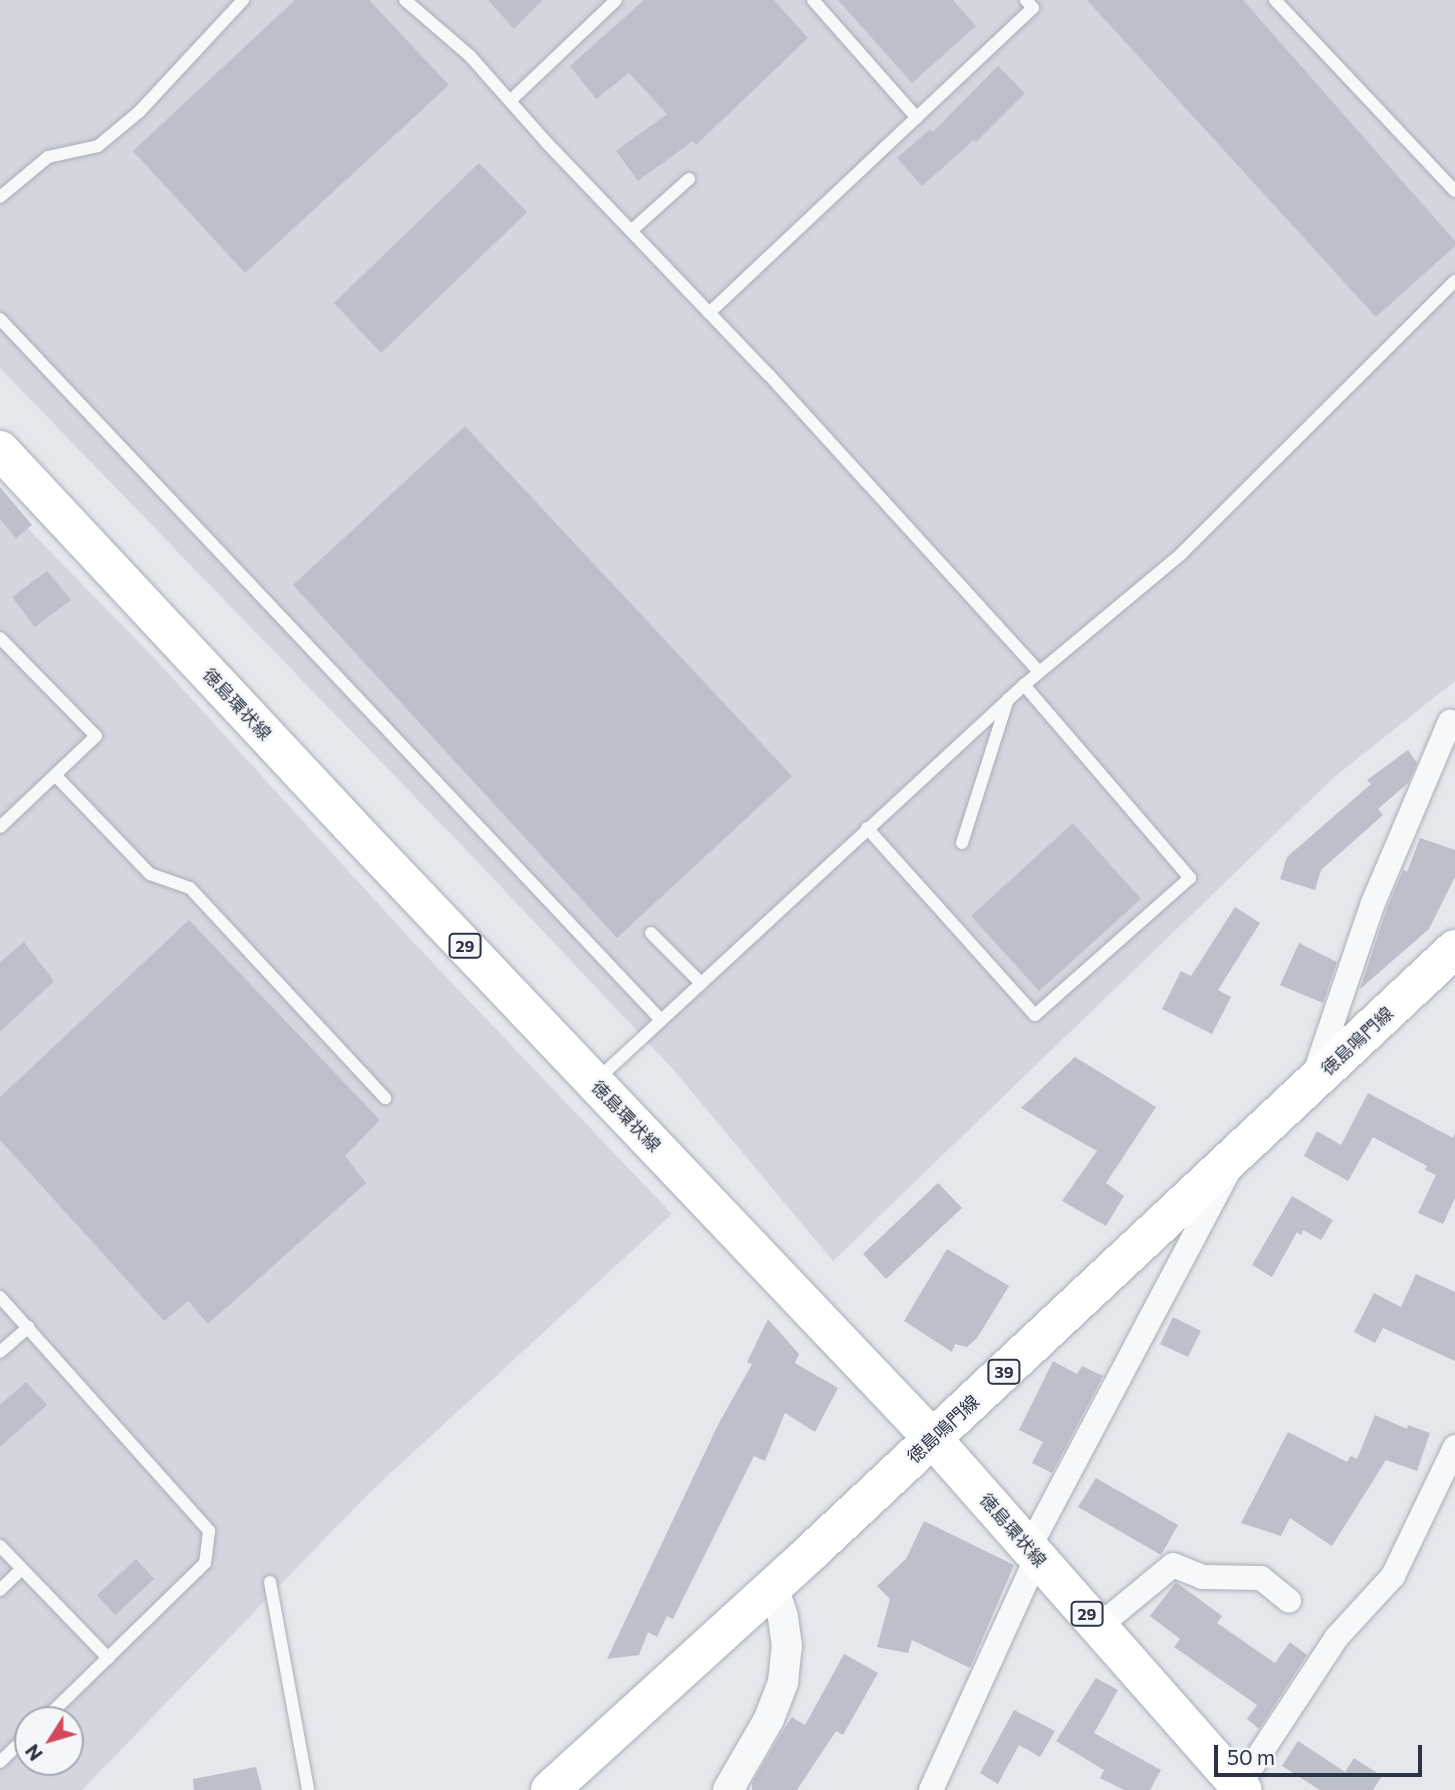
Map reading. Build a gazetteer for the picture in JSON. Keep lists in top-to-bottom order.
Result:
{
  "streets": {
    "main road": [
      "徳島環状線",
      "29",
      "徳島鳴門線",
      "39"
    ]
  },
  "crossings": [
    ["徳島環状線", "徳島鳴門線"]
  ],
  "scale_bar": "50 m",
  "north": "bottom left"
}
